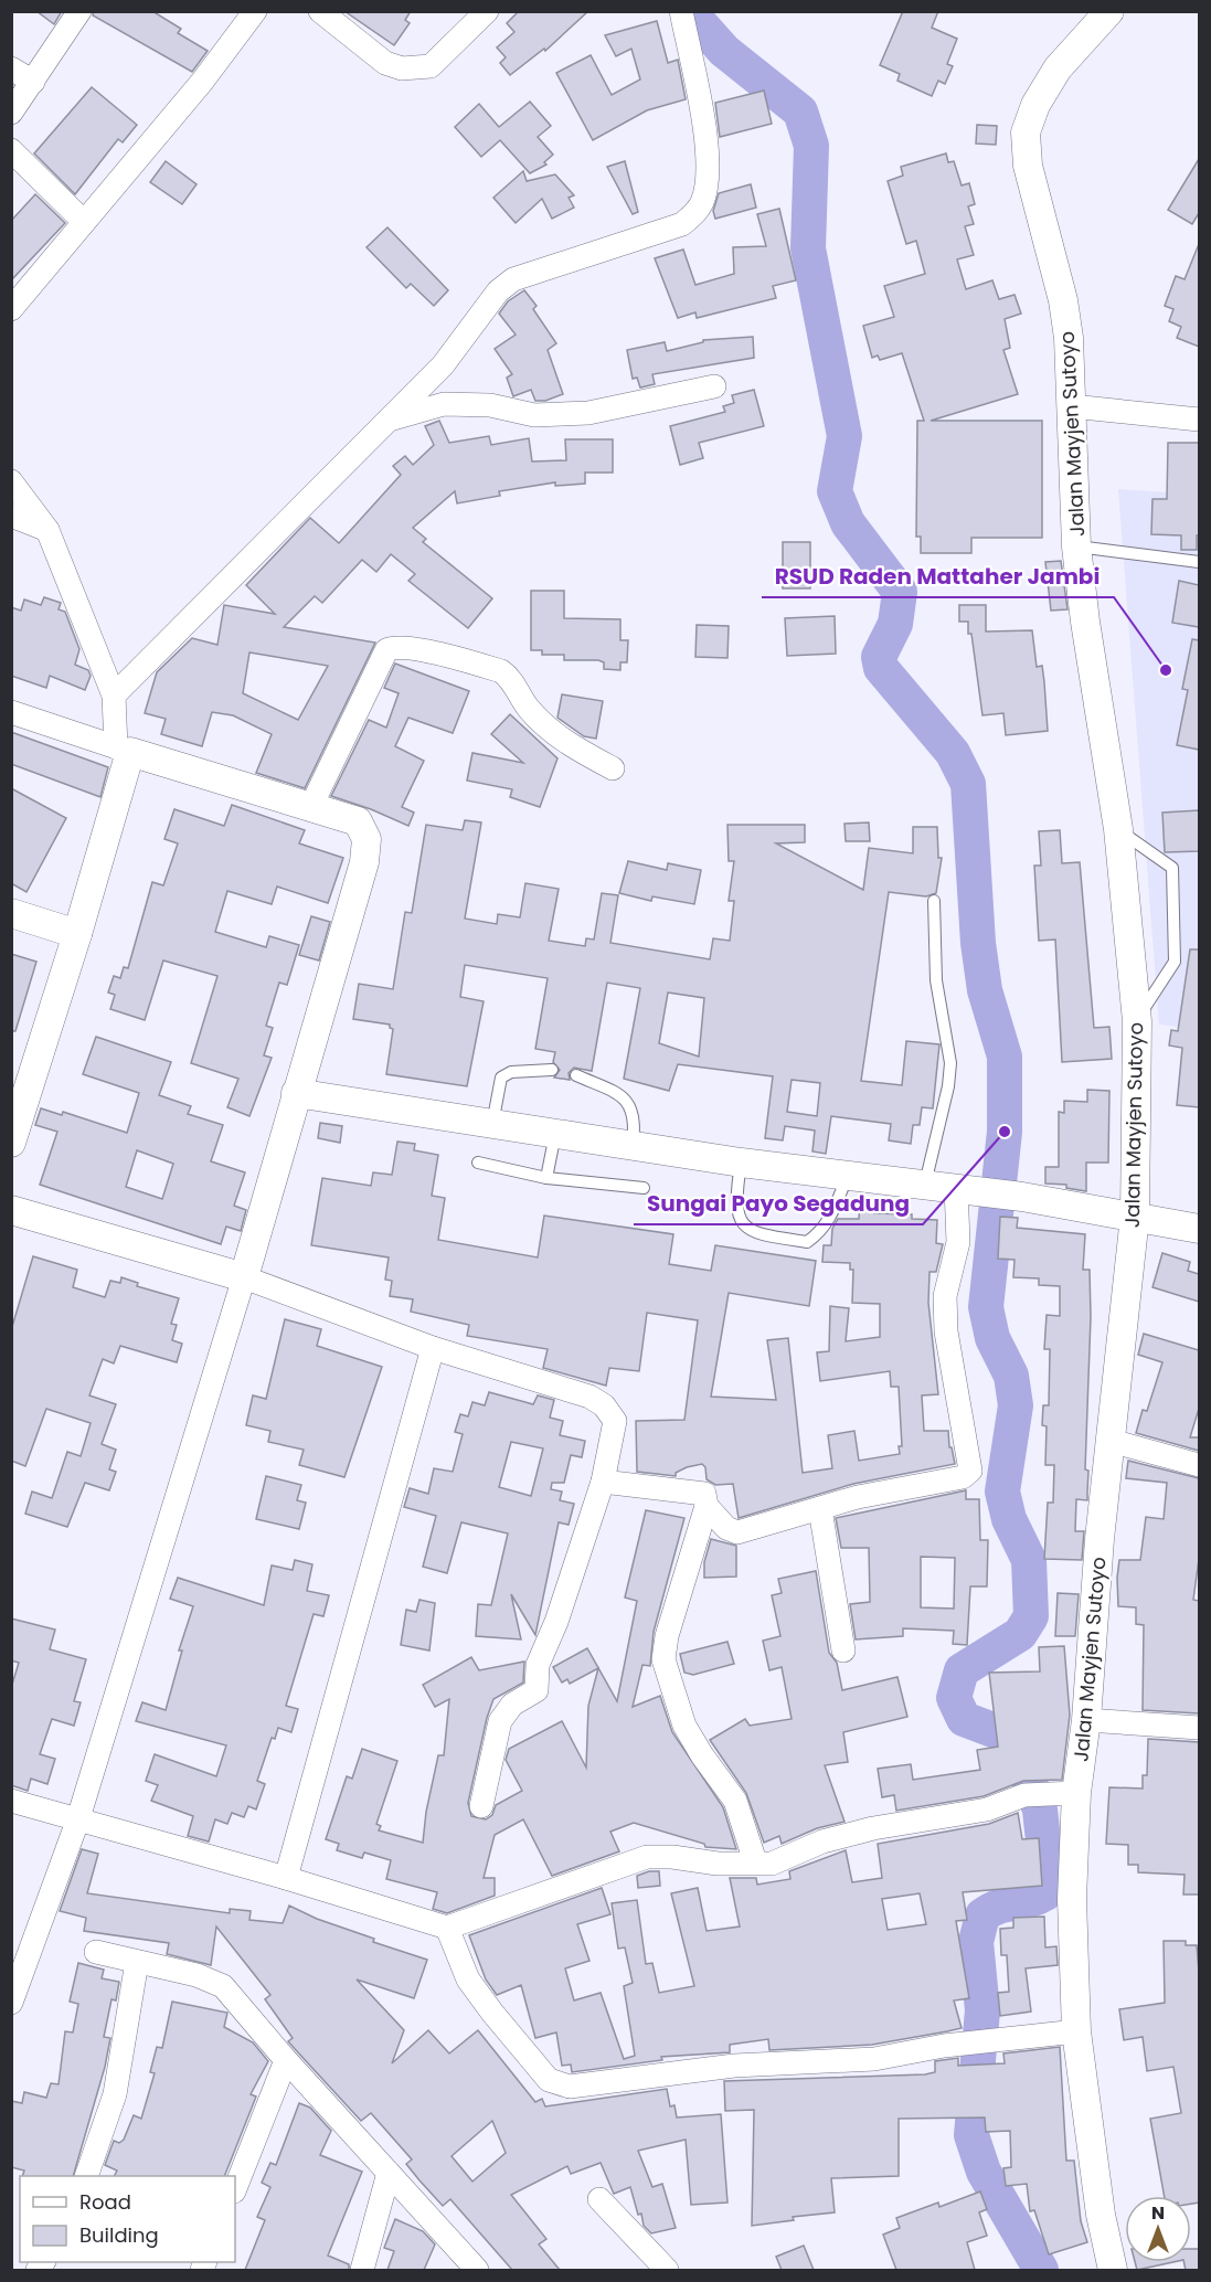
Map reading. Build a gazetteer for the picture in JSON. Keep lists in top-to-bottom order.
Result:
{
  "streets": {
    "street": ["Jalan Mayjen Sutoyo"]
  },
  "places": ["RSUD Raden Mattaher Jambi", "Sungai Payo Segadung"],
  "legend": ["Road", "Building"],
  "north": "top"
}
